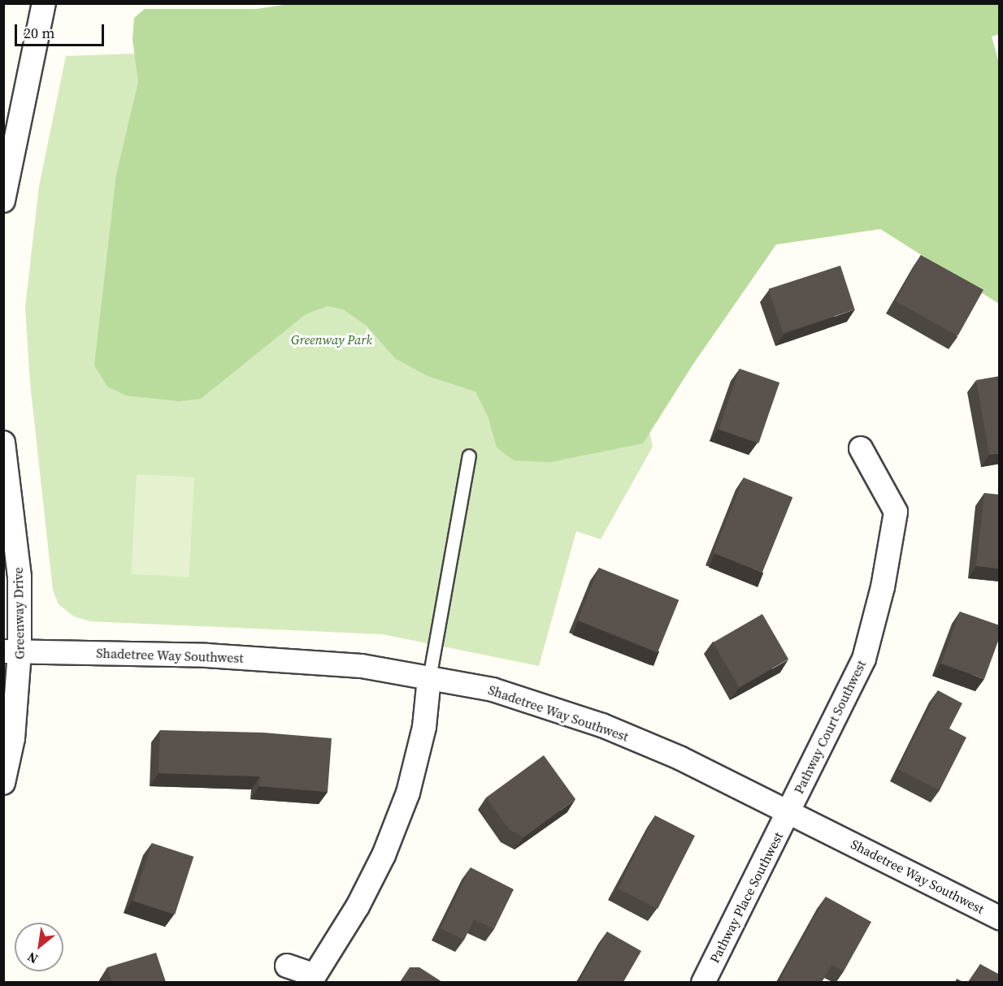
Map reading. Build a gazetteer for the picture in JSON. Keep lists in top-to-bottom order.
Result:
{
  "streets": {
    "street": [
      "Greenway Drive",
      "Shadetree Way Southwest",
      "Pathway Court Southwest",
      "Pathway Place Southwest"
    ]
  },
  "crossings": [
    ["Greenway Drive", "Shadetree Way Southwest"],
    ["Shadetree Way Southwest", "Pathway Court Southwest"],
    ["Shadetree Way Southwest", "Pathway Place Southwest"],
    ["Pathway Court Southwest", "Pathway Place Southwest"]
  ],
  "parks": ["Greenway Park"],
  "scale_bar": "20 m",
  "north": "bottom left"
}
